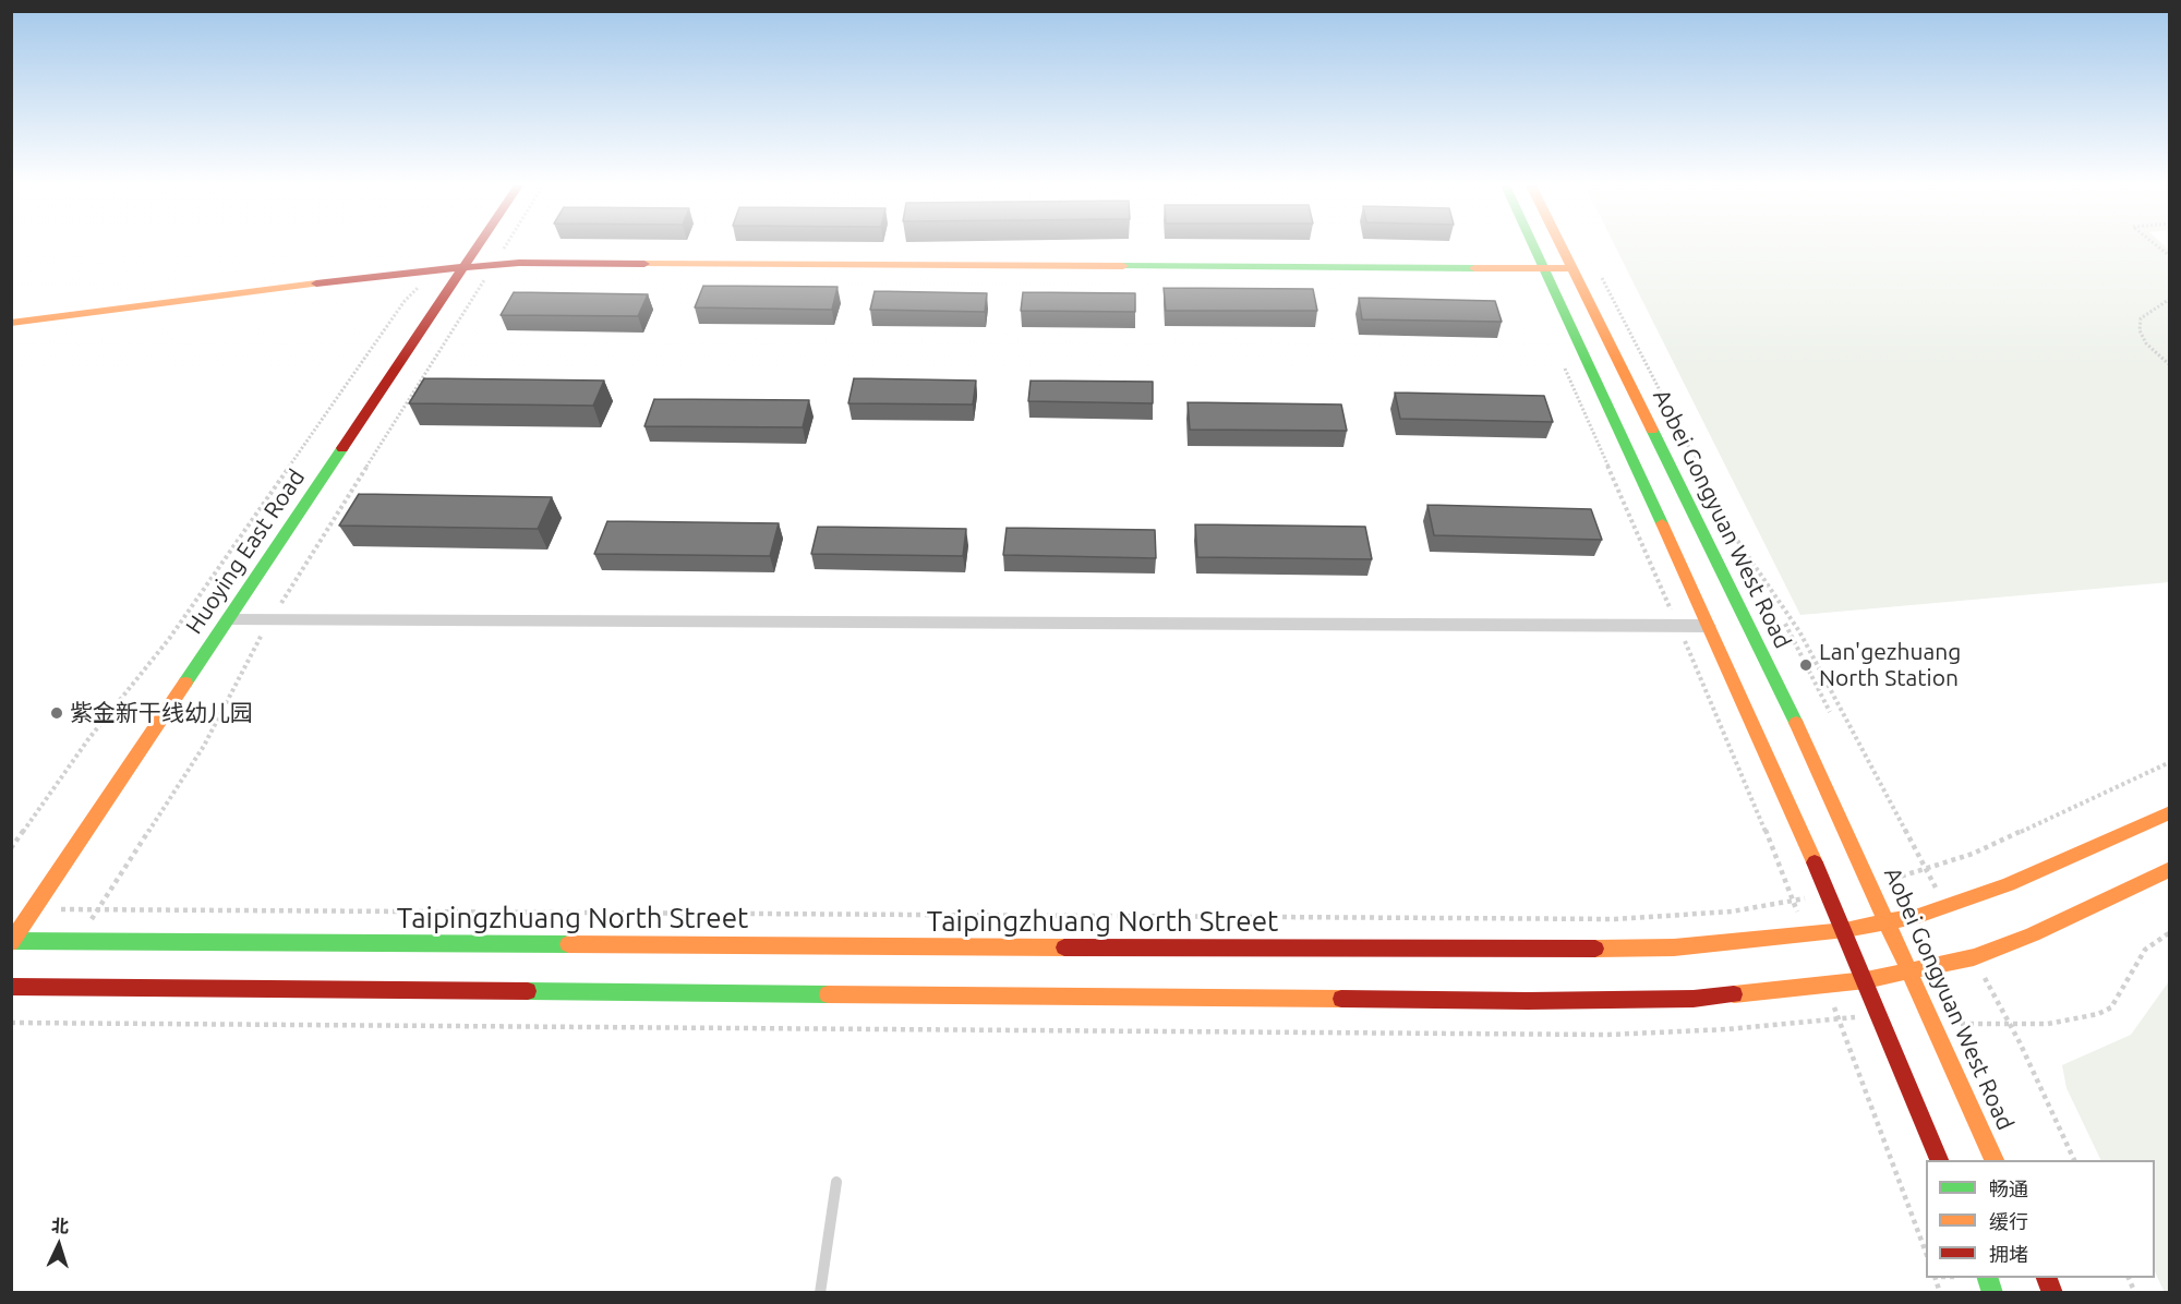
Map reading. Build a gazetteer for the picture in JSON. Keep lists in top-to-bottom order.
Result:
{
  "streets": {
    "main road": ["Aobei Gongyuan West Road", "Huoying East Road", "Taipingzhuang North Street"]
  },
  "crossings": [
    ["Aobei Gongyuan West Road", "Taipingzhuang North Street"],
    ["Huoying East Road", "Taipingzhuang North Street"]
  ],
  "places": ["Lan'gezhuang North Station", "紫金新干线幼儿园"],
  "legend": ["畅通", "缓行", "拥堵"],
  "north": "top"
}
